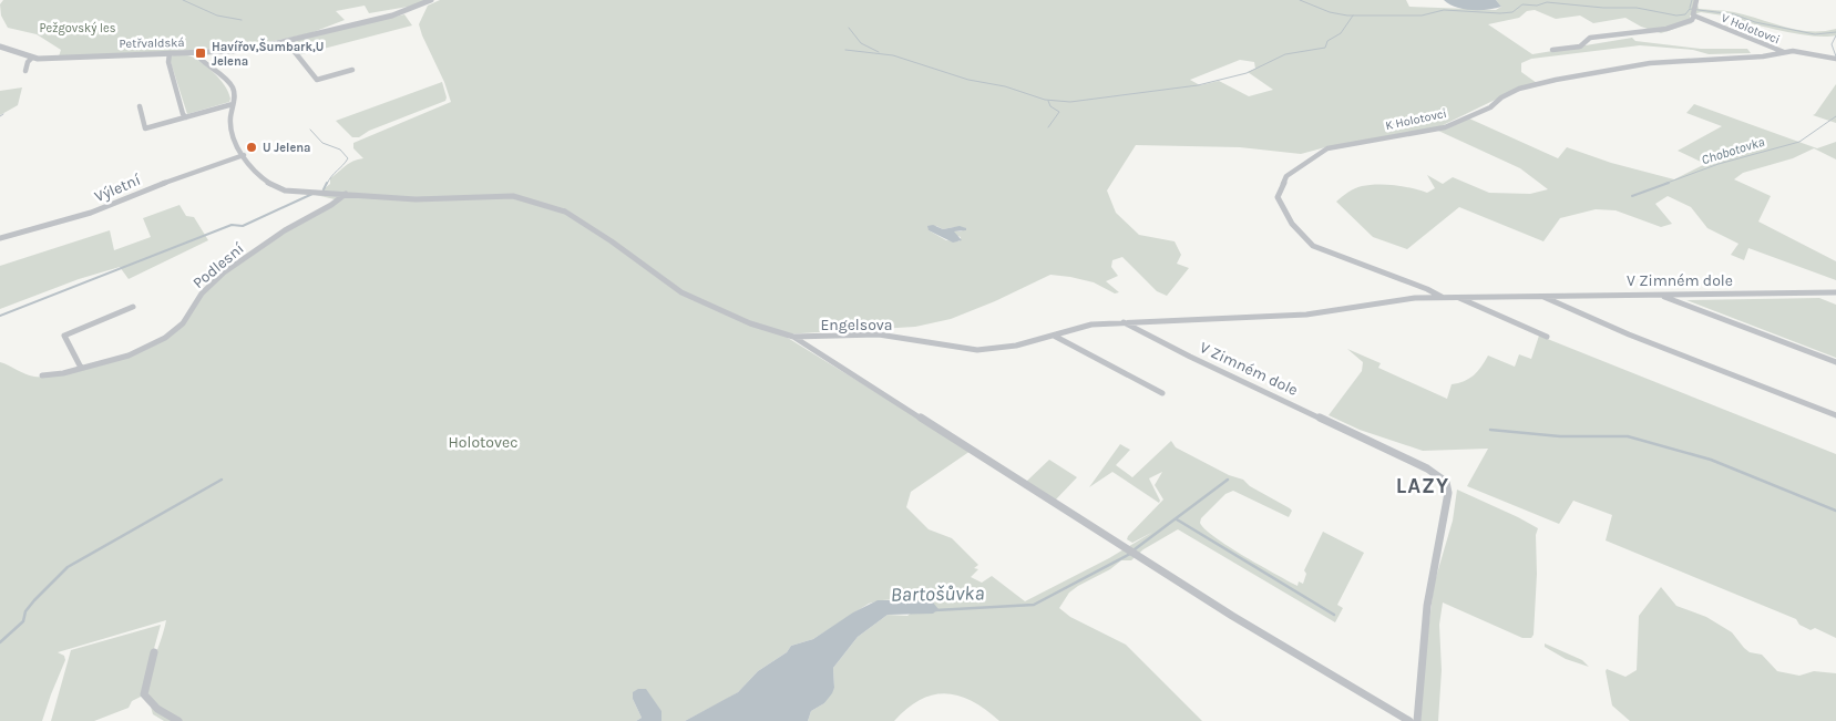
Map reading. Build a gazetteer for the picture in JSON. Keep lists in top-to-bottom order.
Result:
{
  "streets": {
    "street": [
      "V Holotovci",
      "Petřvaldská",
      "K Holotovci",
      "Výletní",
      "Podlesní",
      "V Zimném dole",
      "Engelsova"
    ]
  },
  "crossings": [
    ["V Holotovci", "K Holotovci"],
    ["K Holotovci", "V Zimném dole"],
    ["Podlesní", "Engelsova"],
    ["V Zimném dole", "Engelsova"]
  ],
  "districts": ["LAZY"],
  "water": ["Chobotovka", "Bartošůvka"],
  "parks": ["Pežgovský les", "Holotovec"],
  "places": {
    "transit": ["Havířov,Šumbark,U Jelena"],
    "other": ["U Jelena"]
  }
}
